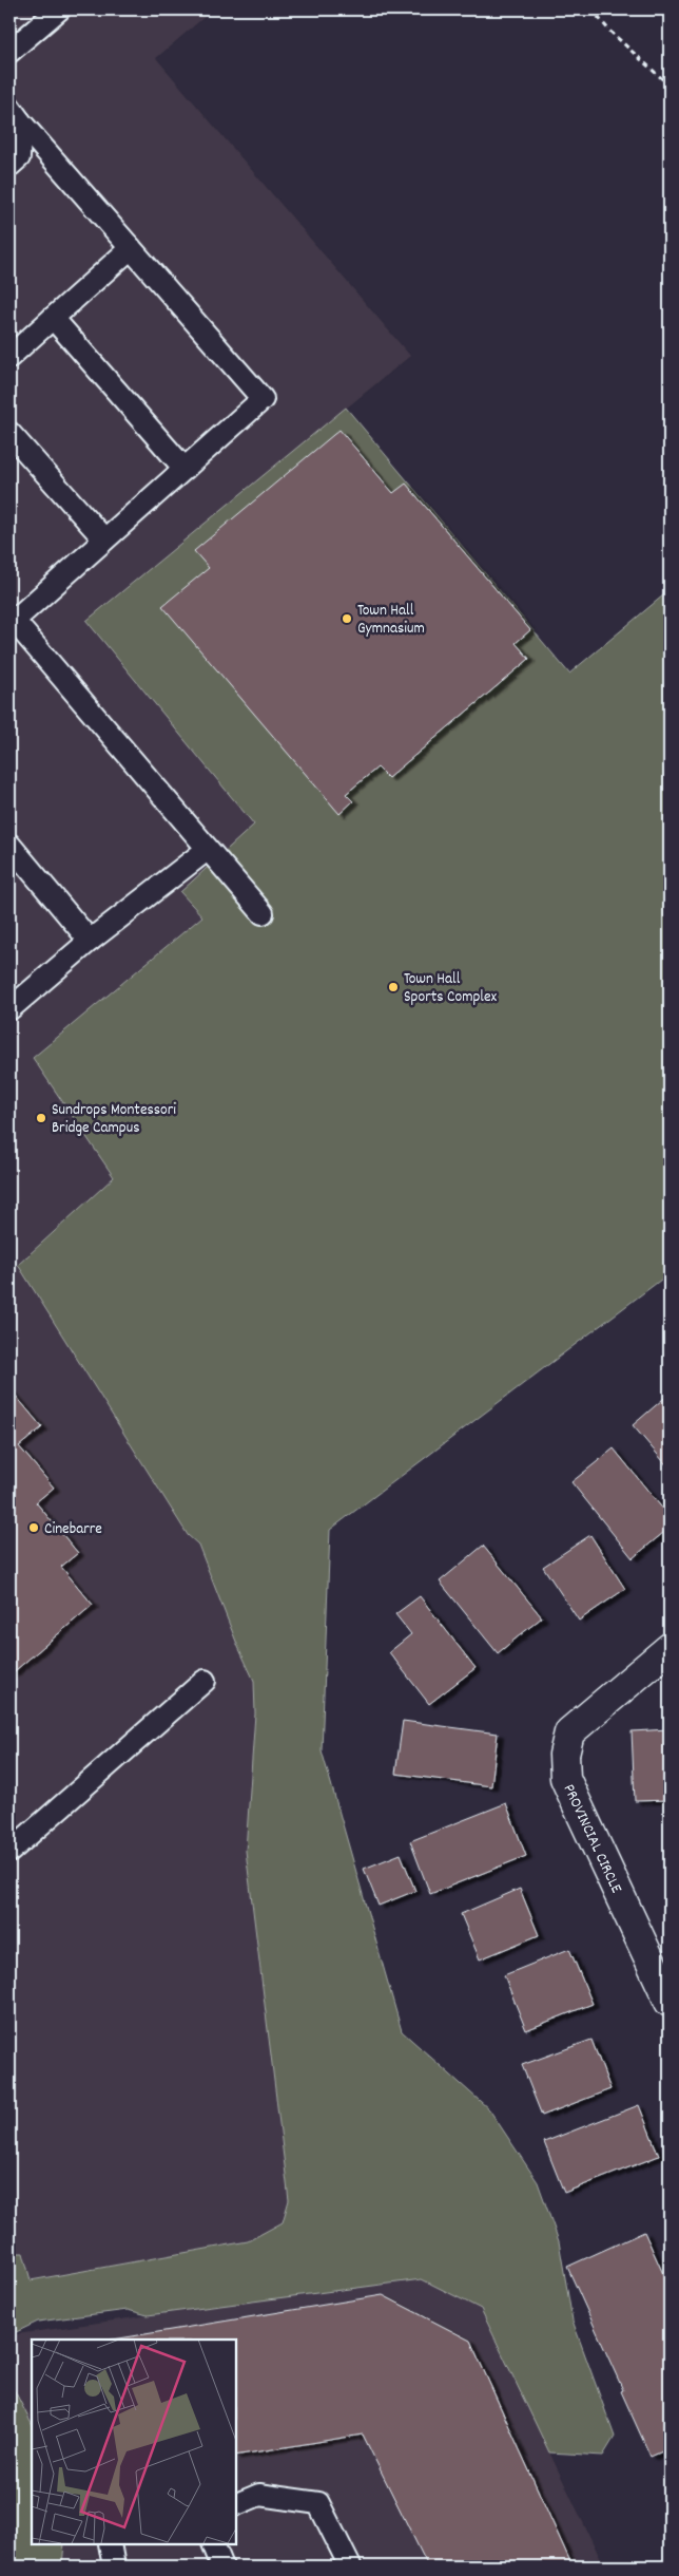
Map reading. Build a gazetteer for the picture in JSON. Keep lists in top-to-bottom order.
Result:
{
  "streets": {
    "street": ["PROVINCIAL CIRCLE"]
  },
  "places": [
    "Town Hall Gymnasium",
    "Town Hall Sports Complex",
    "Sundrops Montessori Bridge Campus",
    "Cinebarre"
  ]
}
